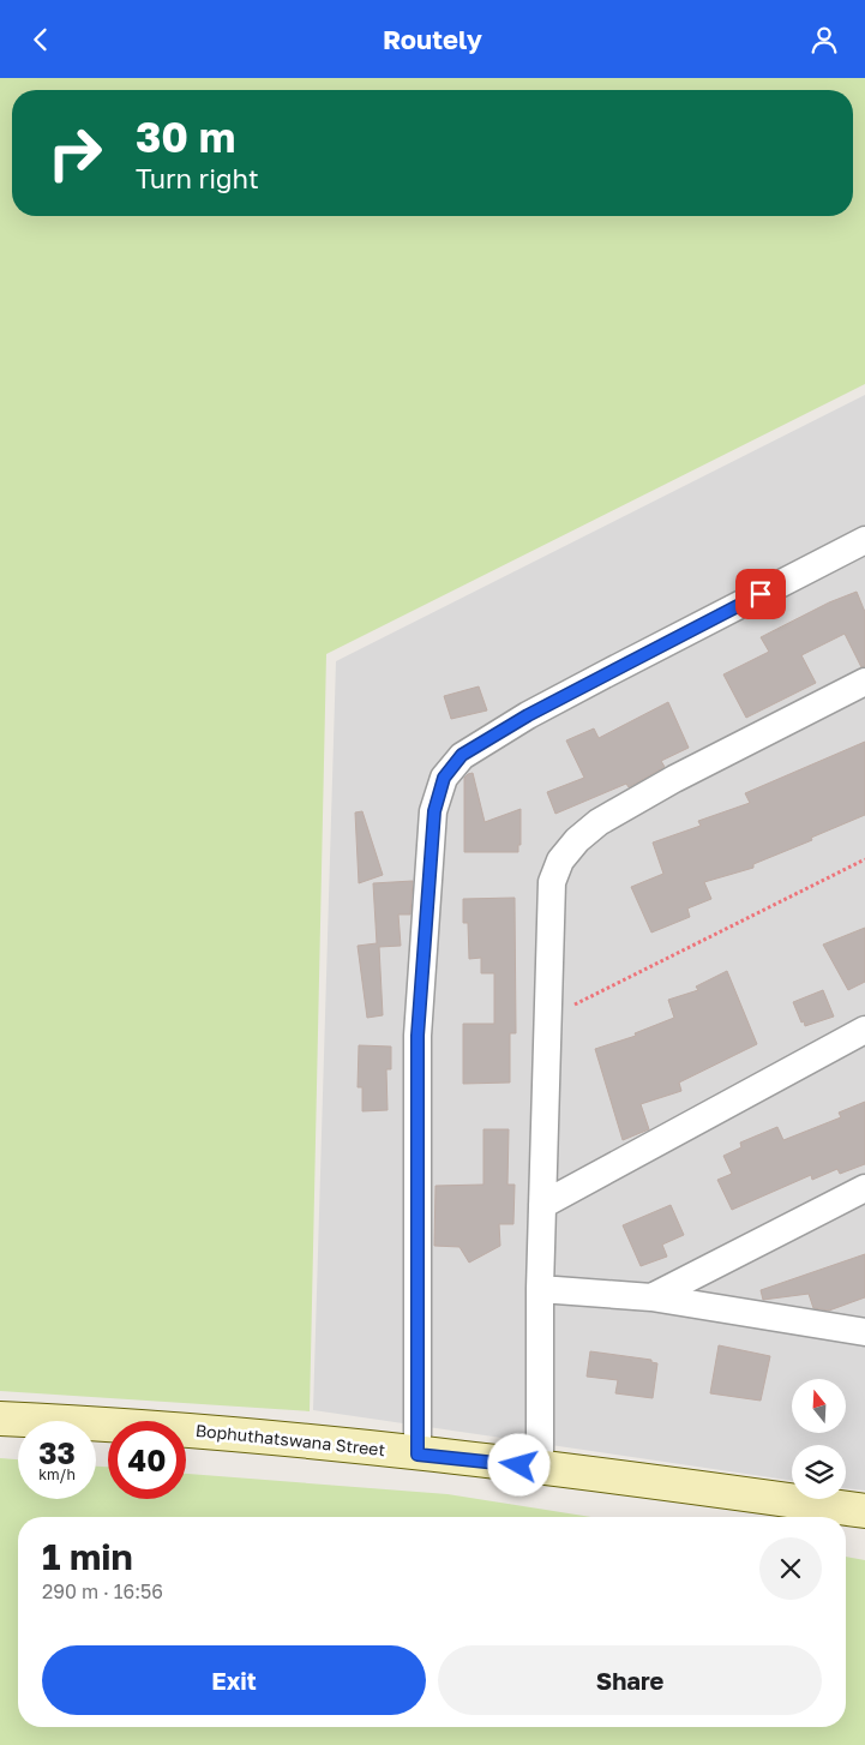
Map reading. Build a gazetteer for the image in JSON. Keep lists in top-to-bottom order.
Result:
{
  "streets": {
    "street": ["Bophuthatswana Street"]
  },
  "north": "top",
  "page": {
    "header": "Routely",
    "turn": ["30 m", "Turn right"],
    "speed": "33 km/h",
    "limit": "40",
    "heading": ["1 min", "290 m · 16:56"],
    "buttons": ["Exit", "Share"]
  }
}
